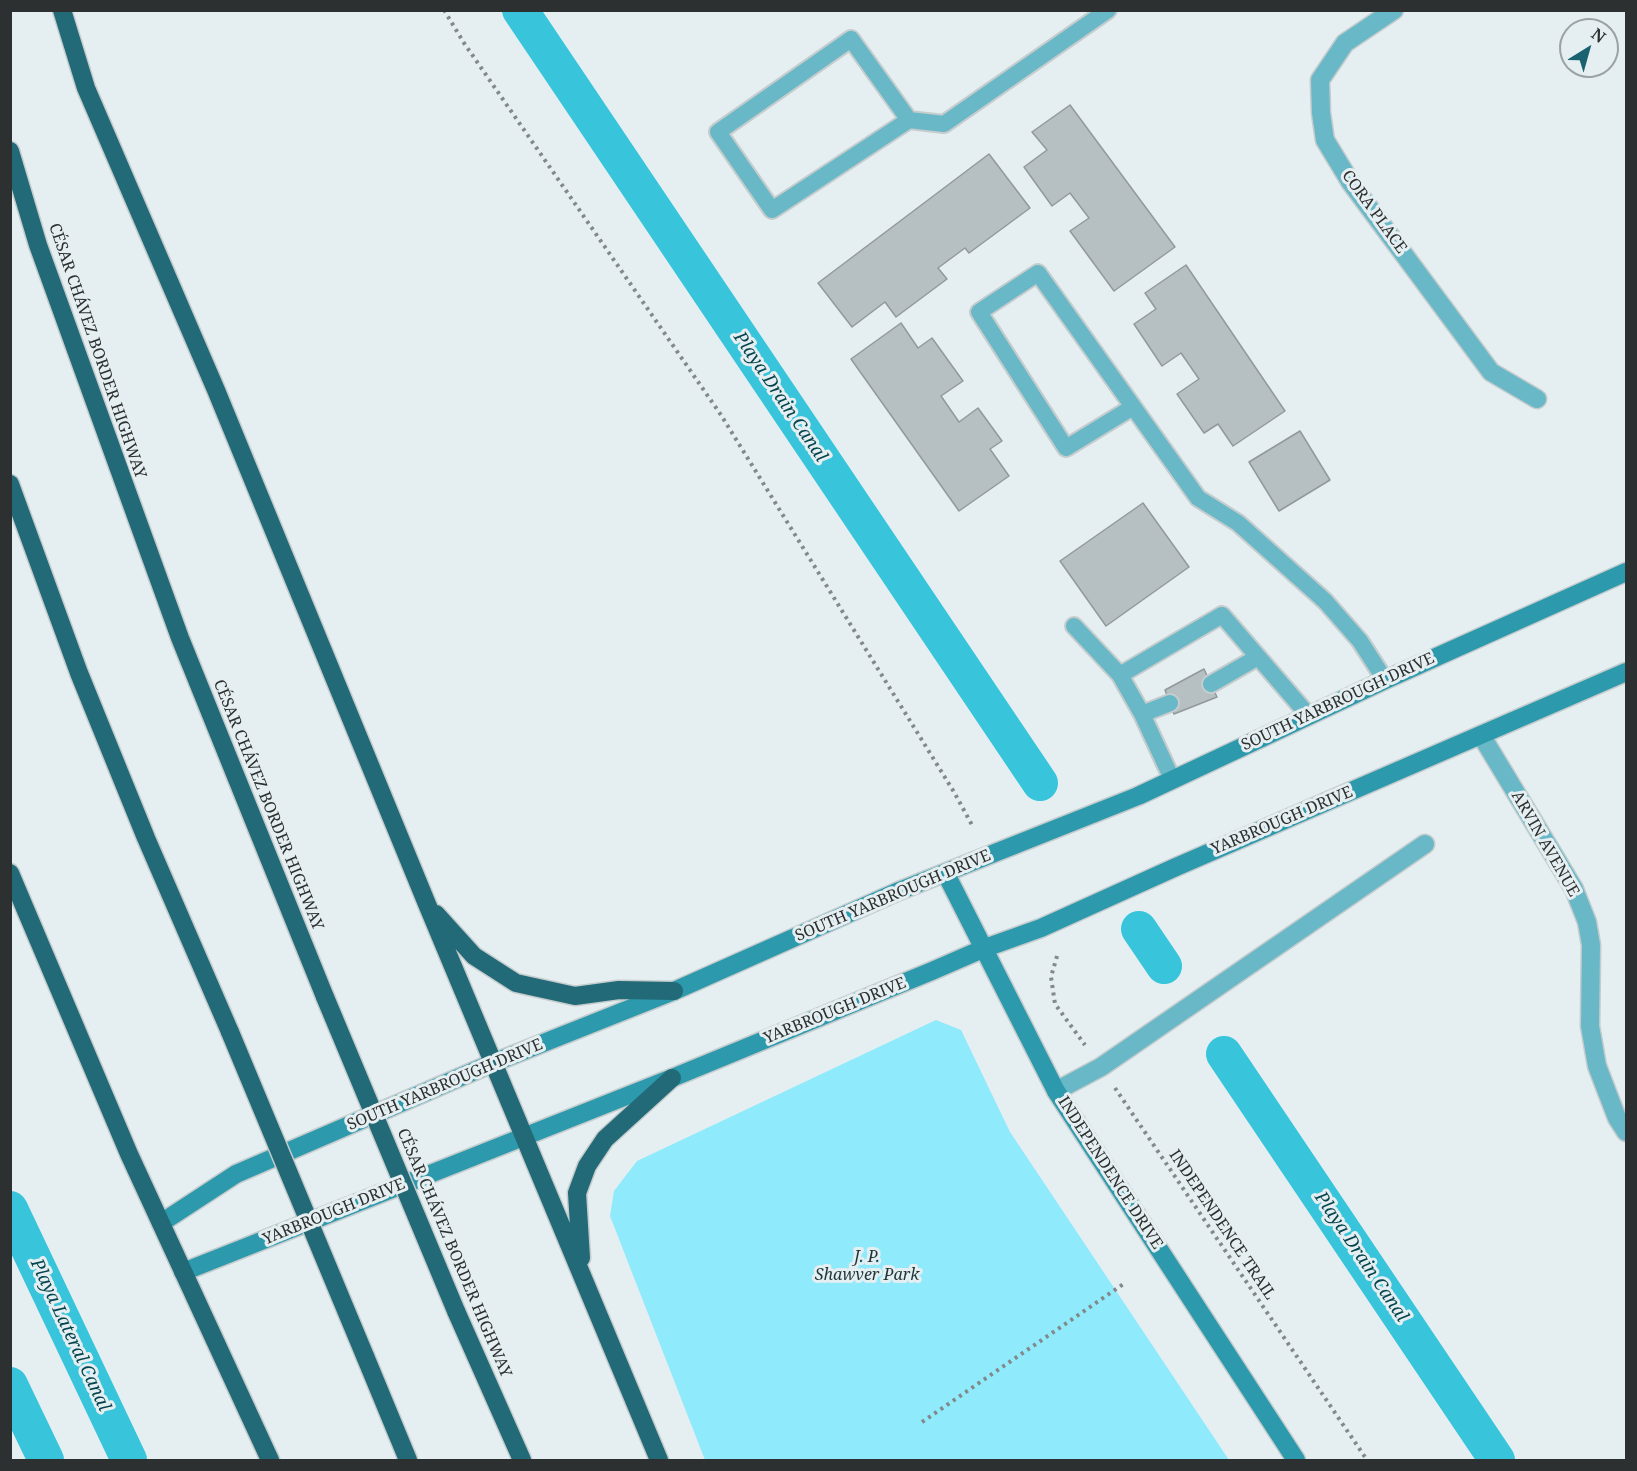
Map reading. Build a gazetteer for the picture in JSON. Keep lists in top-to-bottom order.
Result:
{
  "streets": {
    "highway": ["CÉSAR CHÁVEZ BORDER HIGHWAY"],
    "main road": ["SOUTH YARBROUGH DRIVE", "YARBROUGH DRIVE", "INDEPENDENCE DRIVE"],
    "street": ["CORA PLACE", "ARVIN AVENUE"],
    "path": ["INDEPENDENCE TRAIL"]
  },
  "crossings": [
    ["SOUTH YARBROUGH DRIVE", "INDEPENDENCE DRIVE"],
    ["YARBROUGH DRIVE", "ARVIN AVENUE"],
    ["YARBROUGH DRIVE", "INDEPENDENCE DRIVE"]
  ],
  "water": ["Playa Drain Canal", "Playa Lateral Canal"],
  "parks": ["J. P. Shawver Park"],
  "north": "top right"
}
